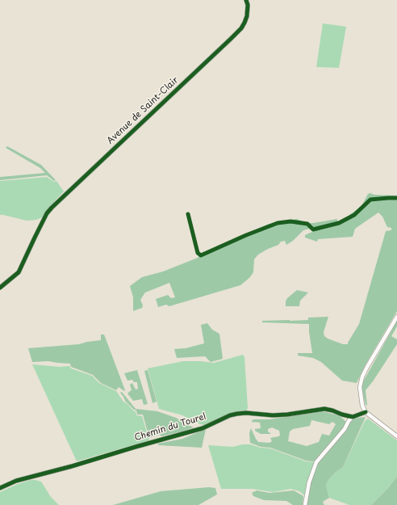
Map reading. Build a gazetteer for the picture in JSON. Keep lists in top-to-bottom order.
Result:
{
  "streets": {
    "street": ["Avenue de Saint-Clair", "Chemin du Tourel"]
  }
}
